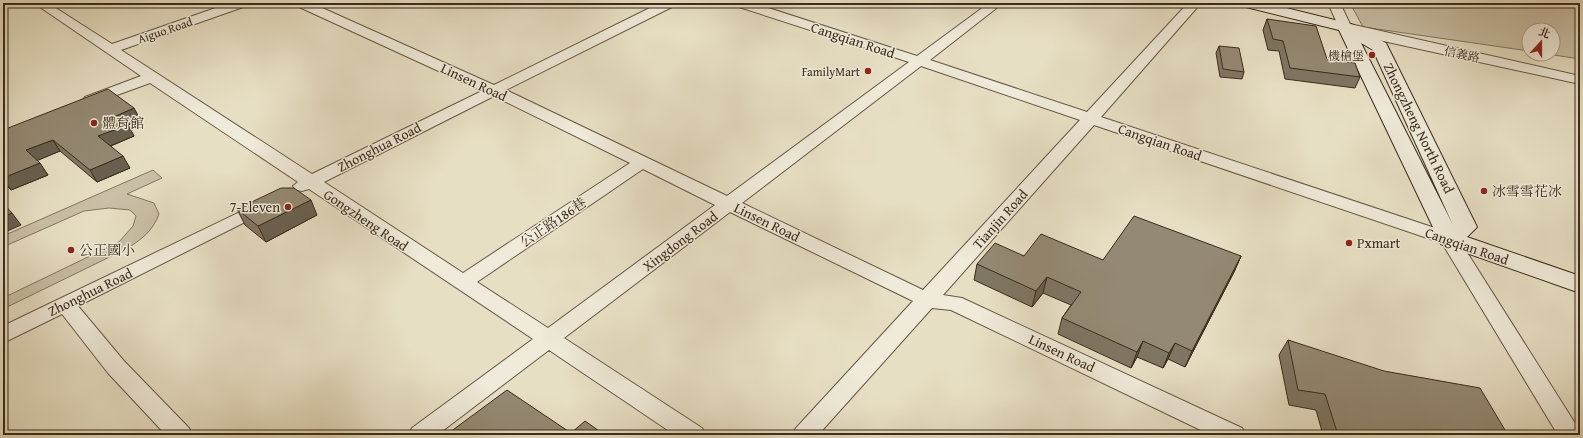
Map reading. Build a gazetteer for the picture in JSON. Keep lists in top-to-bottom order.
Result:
{
  "streets": {
    "main road": ["Cangqian Road", "Zhongzheng North Road"],
    "street": [
      "Aiguo Road",
      "信義路",
      "Linsen Road",
      "Zhonghua Road",
      "Tianjin Road",
      "Gongzheng Road",
      "公正路186巷",
      "Xingdong Road"
    ]
  },
  "crossings": [
    ["Aiguo Road", "Gongzheng Road"],
    ["Cangqian Road", "Zhongzheng North Road"],
    ["Cangqian Road", "Tianjin Road"],
    ["Cangqian Road", "Xingdong Road"],
    ["信義路", "Zhongzheng North Road"],
    ["Linsen Road", "Zhonghua Road"],
    ["Linsen Road", "Tianjin Road"],
    ["Linsen Road", "公正路186巷"],
    ["Linsen Road", "Xingdong Road"],
    ["Zhonghua Road", "Gongzheng Road"],
    ["Gongzheng Road", "公正路186巷"],
    ["Gongzheng Road", "Xingdong Road"]
  ],
  "places": [
    "機槍堡",
    "FamilyMart",
    "體育館",
    "冰雪雪花冰",
    "7-Eleven",
    "Pxmart",
    "公正國小"
  ],
  "north": "top"
}
